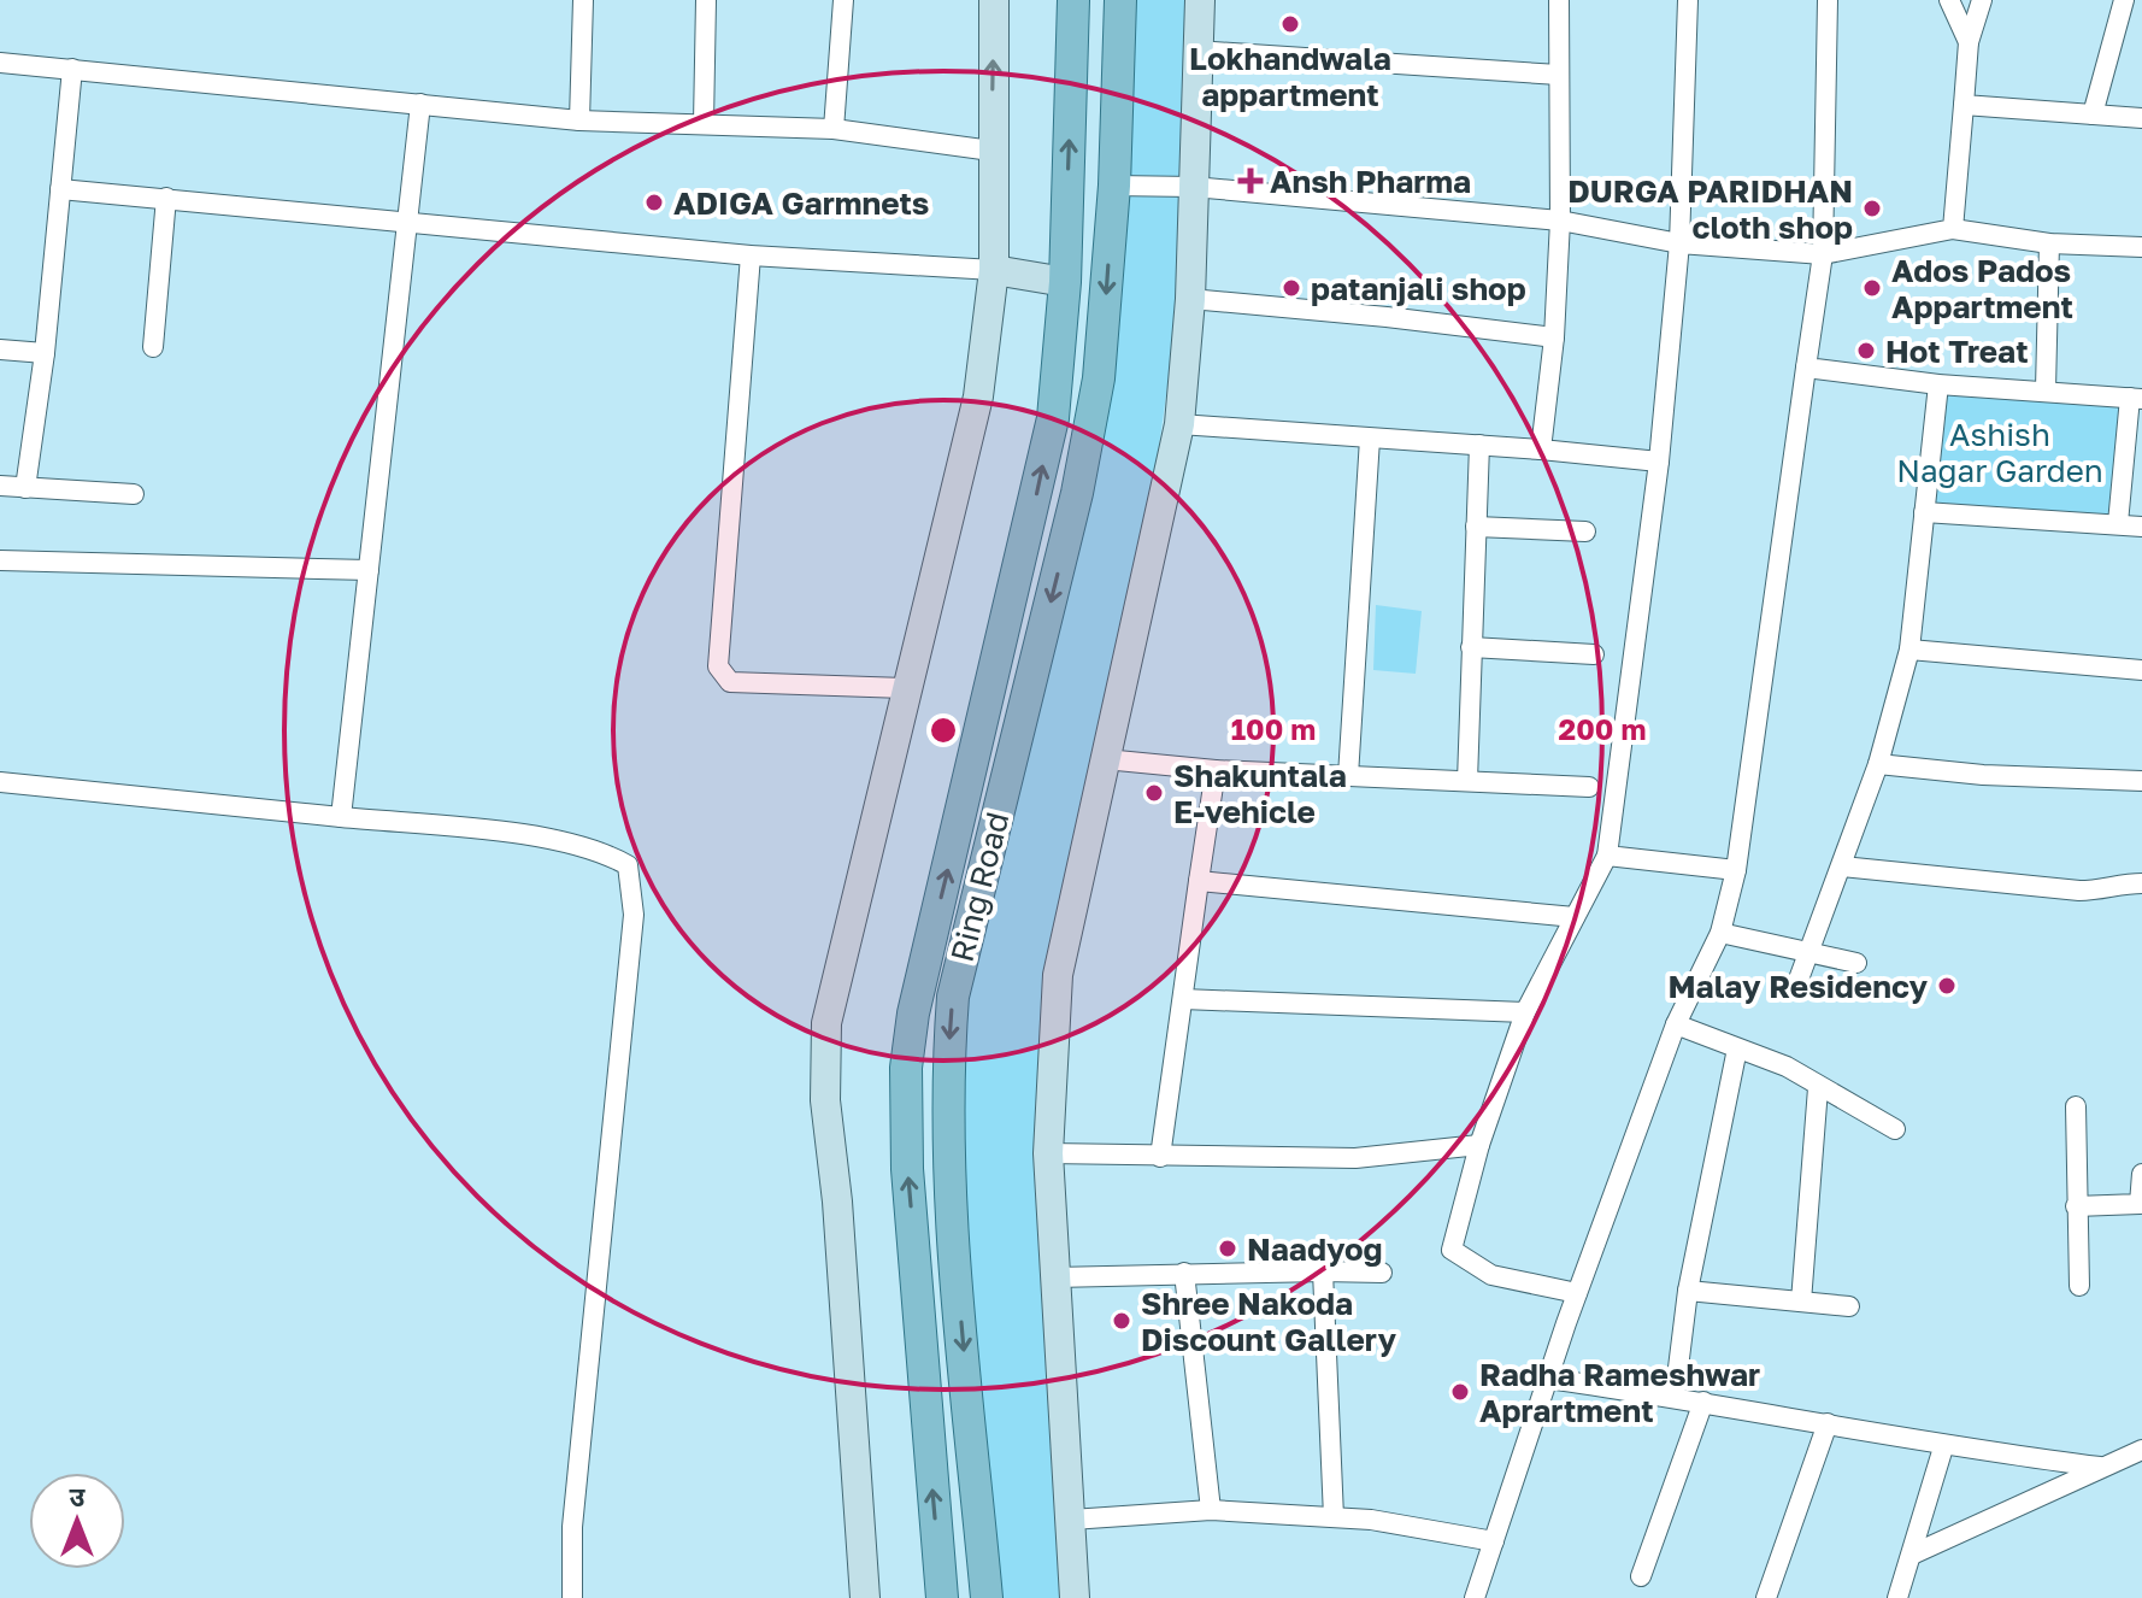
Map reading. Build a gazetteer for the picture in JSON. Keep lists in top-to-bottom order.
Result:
{
  "streets": {
    "main road": ["Ring Road"]
  },
  "parks": ["Ashish Nagar Garden"],
  "places": {
    "other": [
      "Lokhandwala appartment",
      "ADIGA Garmnets",
      "DURGA PARIDHAN cloth shop",
      "patanjali shop",
      "Ados Pados Appartment",
      "Hot Treat",
      "Shakuntala E-vehicle",
      "Malay Residency",
      "Naadyog",
      "Shree Nakoda Discount Gallery",
      "Radha Rameshwar Aprartment"
    ],
    "health": ["Ansh Pharma"]
  },
  "north": "top",
  "rings": ["100 m", "200 m"]
}
